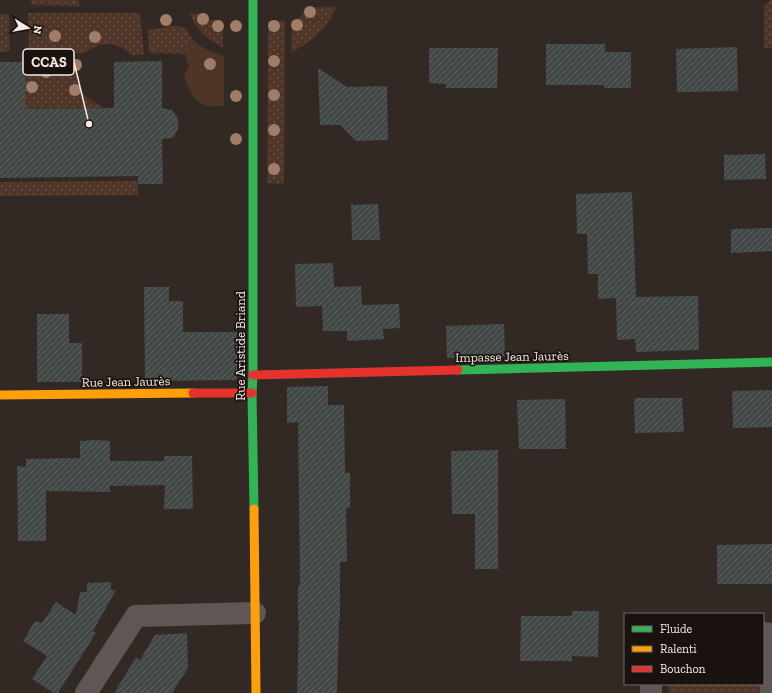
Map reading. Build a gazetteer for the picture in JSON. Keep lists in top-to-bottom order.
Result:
{
  "streets": {
    "street": ["Rue Aristide Briand", "Impasse Jean Jaurès", "Rue Jean Jaurès"]
  },
  "crossings": [
    ["Rue Aristide Briand", "Impasse Jean Jaurès"],
    ["Rue Aristide Briand", "Rue Jean Jaurès"]
  ],
  "places": ["CCAS"],
  "legend": ["Fluide", "Ralenti", "Bouchon"],
  "north": "right"
}
